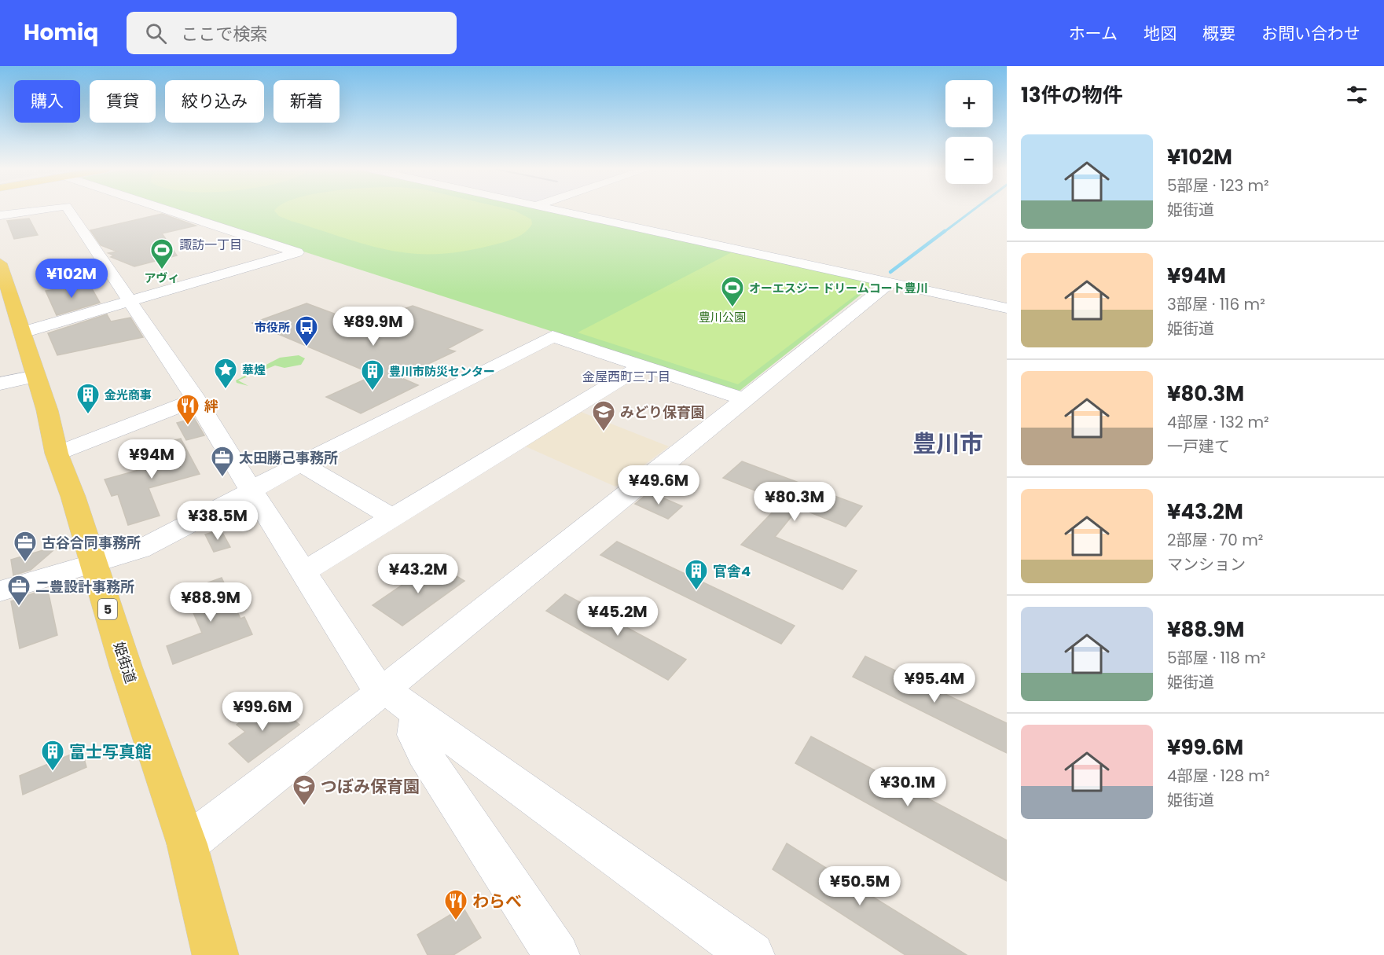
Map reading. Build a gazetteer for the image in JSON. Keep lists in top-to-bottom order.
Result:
{
  "streets": {
    "main road": ["5", "姫街道"]
  },
  "districts": ["諏訪一丁目", "金屋西町三丁目", "豊川市"],
  "parks": ["豊川公園"],
  "places": {
    "sports": ["アヴィ", "オーエスジー ドリームコート豊川"],
    "bus stop": ["市役所"],
    "place": ["華煌"],
    "building": [
      "豊川市防災センター",
      "金光商事",
      "官舎4",
      "富士写真館"
    ],
    "restaurant": ["絆", "わらべ"],
    "school or university": ["みどり保育園", "つぼみ保育園"],
    "office": ["太田勝己事務所", "古谷合同事務所", "二豊設計事務所"]
  },
  "page": {
    "header": "Homiq",
    "search": "ここで検索",
    "nav": [
      "ホーム",
      "地図",
      "概要",
      "お問い合わせ"
    ],
    "heading": "13件の物件",
    "map_buttons": ["+", "−"],
    "chip": [
      "購入",
      "賃貸",
      "絞り込み",
      "新着"
    ],
    "list": [
      {
        "name": "¥102M",
        "note": "5部屋 · 123 m² · 姫街道"
      },
      {
        "name": "¥94M",
        "note": "3部屋 · 116 m² · 姫街道"
      },
      {
        "name": "¥80.3M",
        "note": "4部屋 · 132 m² · 一戸建て"
      },
      {
        "name": "¥43.2M",
        "note": "2部屋 · 70 m² · マンション"
      },
      {
        "name": "¥88.9M",
        "note": "5部屋 · 118 m² · 姫街道"
      },
      {
        "name": "¥99.6M",
        "note": "4部屋 · 128 m² · 姫街道"
      }
    ],
    "price": [
      "¥102M",
      "¥89.9M",
      "¥94M",
      "¥49.6M",
      "¥80.3M",
      "¥38.5M",
      "¥43.2M",
      "¥88.9M",
      "¥45.2M",
      "¥95.4M",
      "¥99.6M",
      "¥30.1M",
      "¥50.5M"
    ]
  }
}
